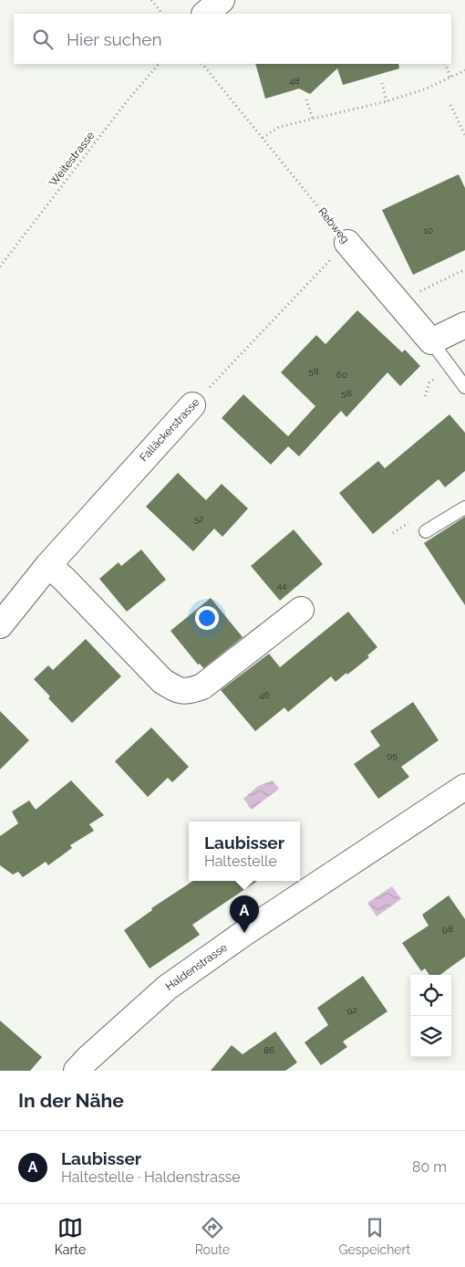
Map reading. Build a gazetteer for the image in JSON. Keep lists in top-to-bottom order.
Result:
{
  "streets": {
    "street": ["Rebweg", "Falläckerstrasse", "Haldenstrasse"],
    "path": ["Weitestrasse"]
  },
  "crossings": [
    ["Rebweg", "Falläckerstrasse"]
  ],
  "house_numbers": [
    "48",
    "10",
    "58",
    "60",
    "58",
    "52",
    "44",
    "46",
    "95",
    "98",
    "92",
    "86"
  ],
  "page": {
    "search": "Hier suchen",
    "popup": ["Laubisser", "Haltestelle"],
    "pins": "A",
    "heading": "In der Nähe",
    "list": [
      {
        "mark": "A",
        "name": "Laubisser",
        "note": "Haltestelle · Haldenstrasse",
        "value": "80 m"
      }
    ],
    "nav": ["Karte", "Route", "Gespeichert"]
  }
}
